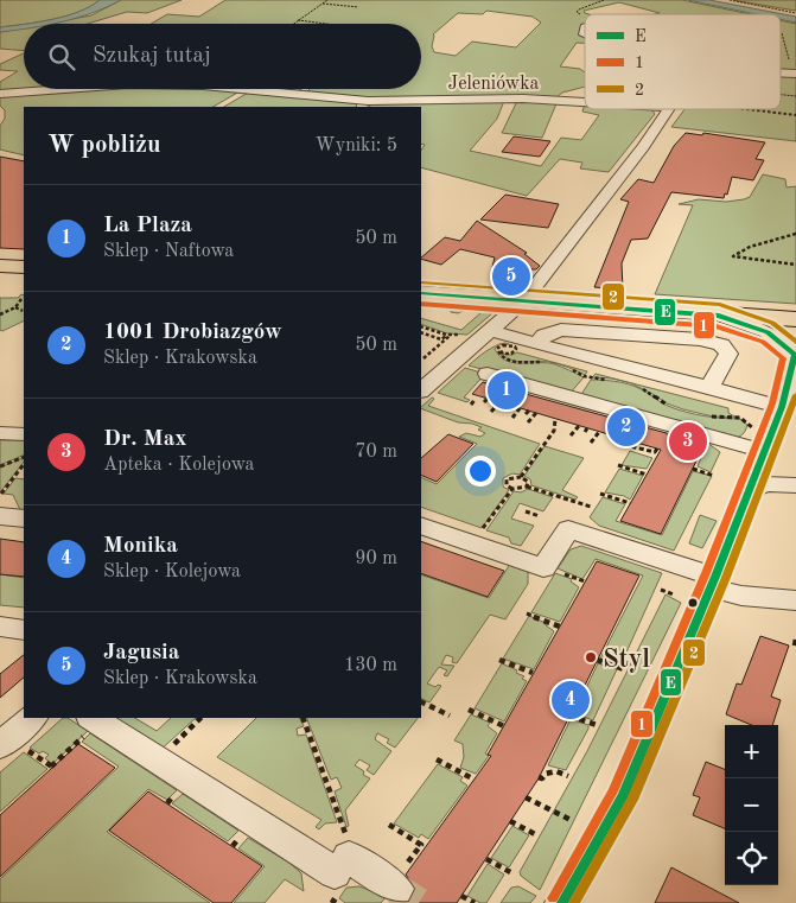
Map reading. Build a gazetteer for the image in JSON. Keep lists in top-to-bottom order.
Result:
{
  "streets": {
    "street": ["Jeleniówka"]
  },
  "places": ["Styl"],
  "lines": ["transit line 2", "transit line E", "transit line 1"],
  "legend": ["E", "1", "2"],
  "page": {
    "search": "Szukaj tutaj",
    "heading": ["W pobliżu", "Wyniki: 5"],
    "list": [
      {
        "mark": "1",
        "name": "La Plaza",
        "note": "Sklep · Naftowa",
        "value": "50 m"
      },
      {
        "mark": "2",
        "name": "1001 Drobiazgów",
        "note": "Sklep · Krakowska",
        "value": "50 m"
      },
      {
        "mark": "3",
        "name": "Dr. Max",
        "note": "Apteka · Kolejowa",
        "value": "70 m"
      },
      {
        "mark": "4",
        "name": "Monika",
        "note": "Sklep · Kolejowa",
        "value": "90 m"
      },
      {
        "mark": "5",
        "name": "Jagusia",
        "note": "Sklep · Krakowska",
        "value": "130 m"
      }
    ],
    "pins": [
      "5",
      "1",
      "2",
      "3",
      "4"
    ],
    "map_buttons": ["+", "−"]
  }
}
